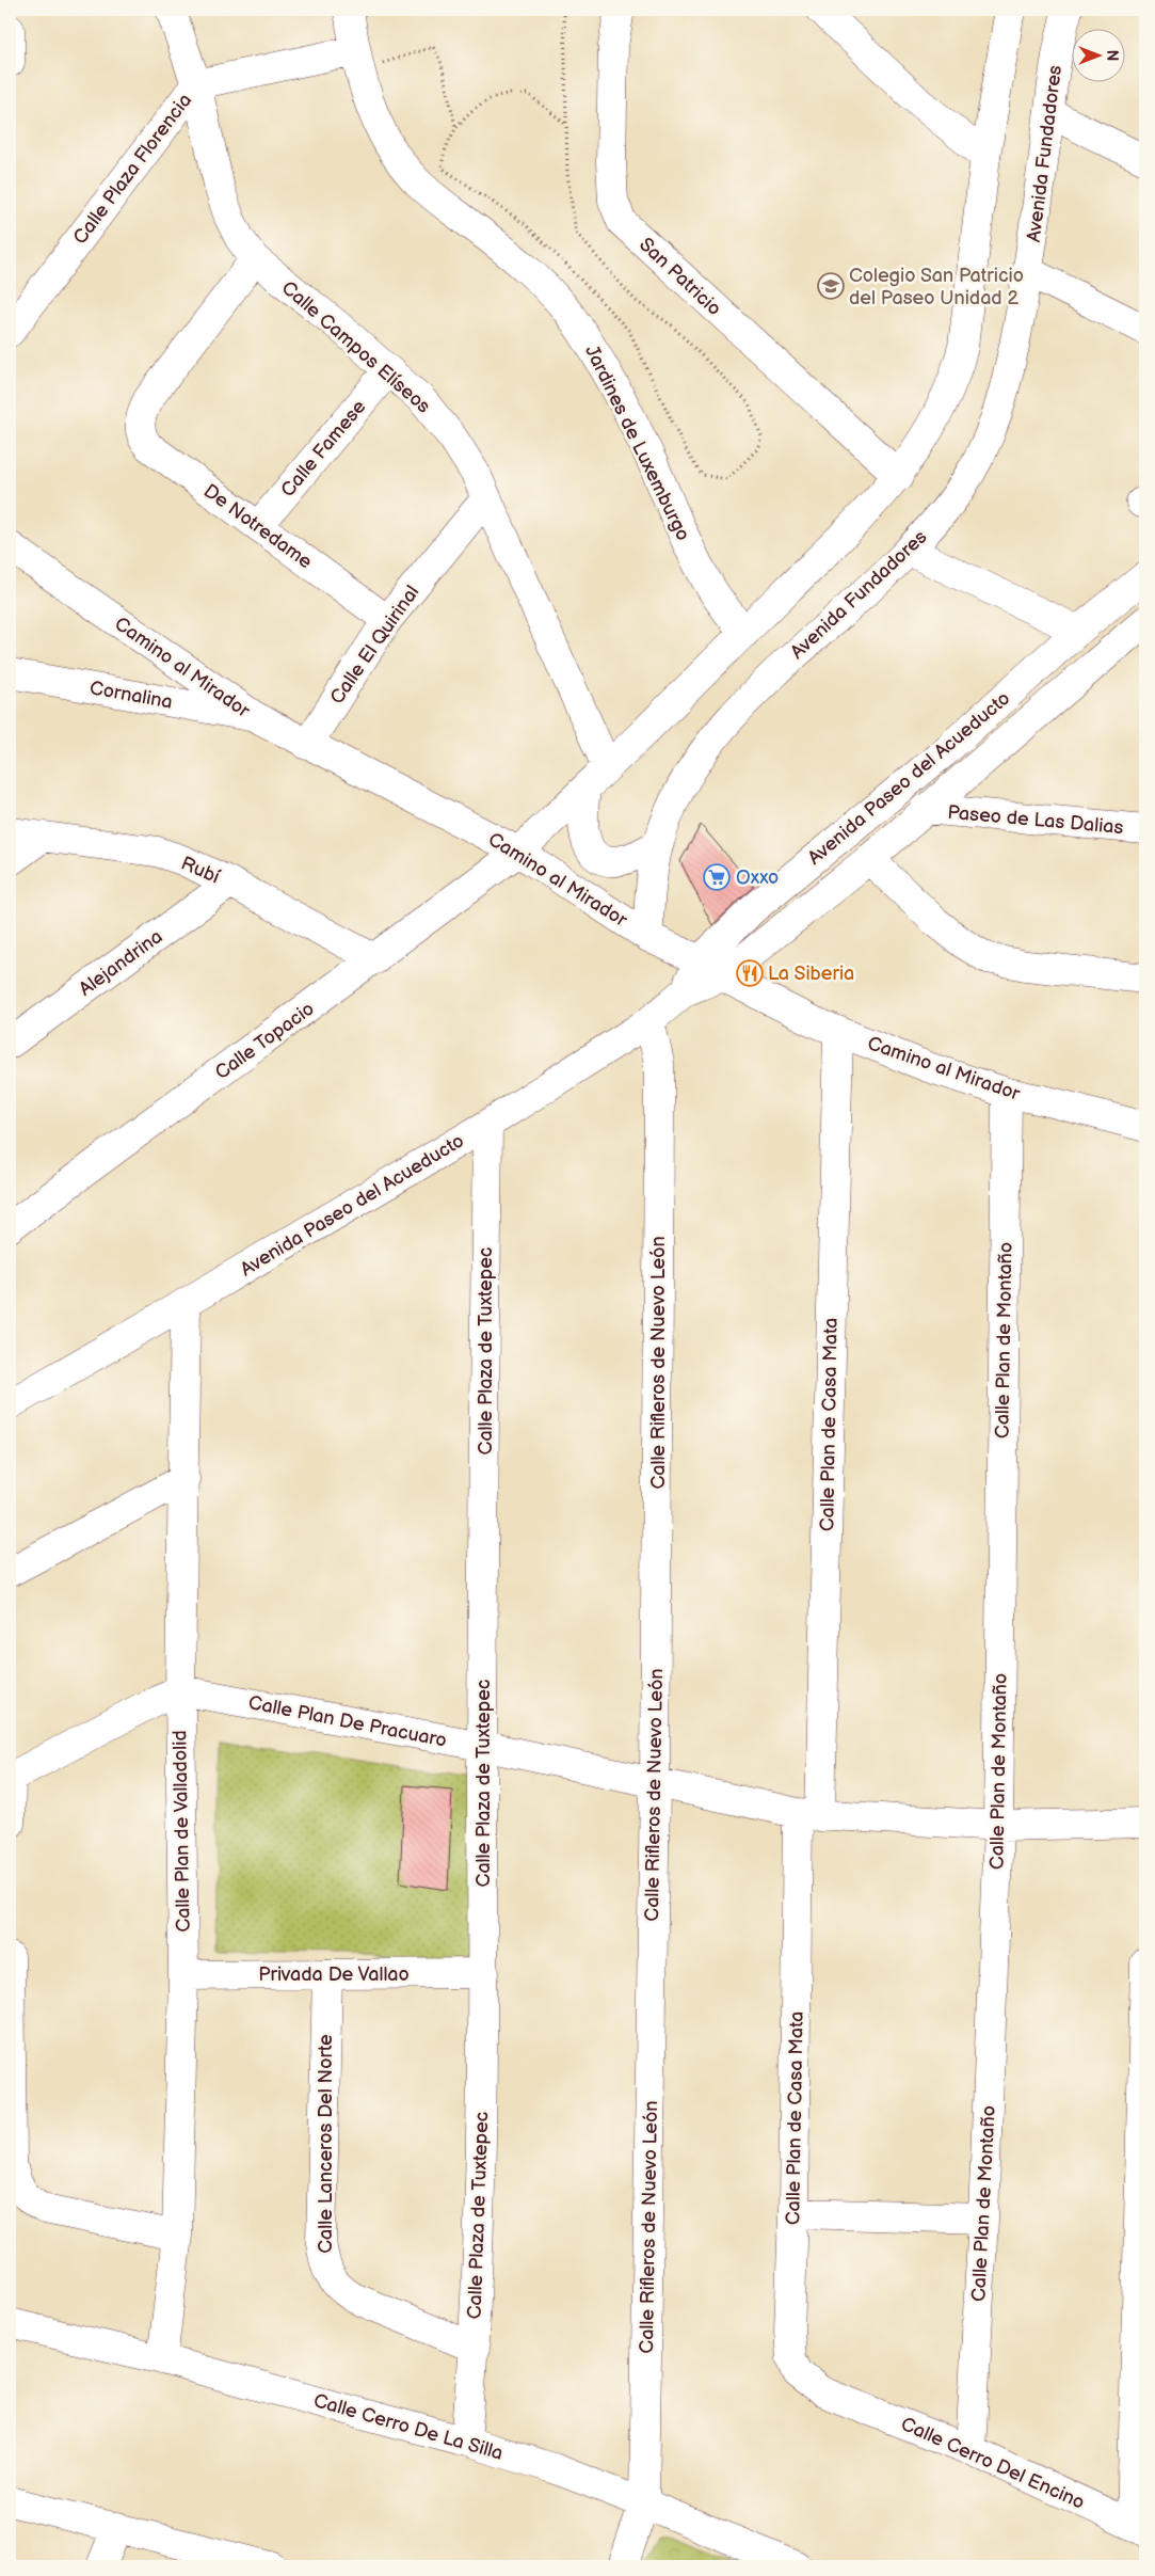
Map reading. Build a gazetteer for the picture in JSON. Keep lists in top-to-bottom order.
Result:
{
  "streets": {
    "street": [
      "Avenida Fundadores",
      "Calle Plaza Florencia",
      "San Patricio",
      "Calle Campos Elíseos",
      "Jardines de Luxemburgo",
      "Calle Famese",
      "De Notredame",
      "Calle El Quirinal",
      "Camino al Mirador",
      "Cornalina",
      "Avenida Paseo del Acueducto",
      "Paseo de Las Dalias",
      "Rubí",
      "Alejandrina",
      "Calle Topacio",
      "Calle Plan de Montaño",
      "Calle Plaza de Tuxtepec",
      "Calle Rifleros de Nuevo León",
      "Calle Plan de Casa Mata",
      "Calle Plan De Pracuaro",
      "Calle Plan de Valladolid",
      "Privada De Vallao",
      "Calle Lanceros Del Norte",
      "Calle Cerro De La Silla",
      "Calle Cerro Del Encino"
    ]
  },
  "crossings": [
    ["Avenida Fundadores", "Camino al Mirador"],
    ["Calle Plaza Florencia", "Calle Campos Elíseos"],
    ["Calle Plaza Florencia", "Jardines de Luxemburgo"],
    ["Calle Campos Elíseos", "Calle Famese"],
    ["Calle Campos Elíseos", "De Notredame"],
    ["Calle Campos Elíseos", "Calle El Quirinal"],
    ["Calle Famese", "De Notredame"],
    ["De Notredame", "Calle El Quirinal"],
    ["Calle El Quirinal", "Camino al Mirador"],
    ["Camino al Mirador", "Cornalina"],
    ["Camino al Mirador", "Avenida Paseo del Acueducto"],
    ["Camino al Mirador", "Calle Topacio"],
    ["Camino al Mirador", "Calle Plan de Montaño"],
    ["Camino al Mirador", "Calle Plan de Casa Mata"],
    ["Avenida Paseo del Acueducto", "Paseo de Las Dalias"],
    ["Avenida Paseo del Acueducto", "Calle Plaza de Tuxtepec"],
    ["Avenida Paseo del Acueducto", "Calle Rifleros de Nuevo León"],
    ["Avenida Paseo del Acueducto", "Calle Plan de Valladolid"],
    ["Rubí", "Alejandrina"],
    ["Rubí", "Calle Topacio"],
    ["Calle Plan de Montaño", "Calle Plan De Pracuaro"],
    ["Calle Plan de Montaño", "Calle Cerro Del Encino"],
    ["Calle Plaza de Tuxtepec", "Calle Plan De Pracuaro"],
    ["Calle Plaza de Tuxtepec", "Privada De Vallao"],
    ["Calle Plaza de Tuxtepec", "Calle Lanceros Del Norte"],
    ["Calle Plaza de Tuxtepec", "Calle Cerro De La Silla"],
    ["Calle Rifleros de Nuevo León", "Calle Plan De Pracuaro"],
    ["Calle Rifleros de Nuevo León", "Calle Cerro De La Silla"],
    ["Calle Plan de Casa Mata", "Calle Plan De Pracuaro"],
    ["Calle Plan de Casa Mata", "Calle Cerro Del Encino"],
    ["Calle Plan De Pracuaro", "Calle Plan de Valladolid"],
    ["Calle Plan de Valladolid", "Privada De Vallao"],
    ["Calle Plan de Valladolid", "Calle Cerro De La Silla"],
    ["Privada De Vallao", "Calle Lanceros Del Norte"]
  ],
  "places": {
    "school or university": ["Colegio San Patricio del Paseo Unidad 2"],
    "supermarket": ["Oxxo"],
    "restaurant": ["La Siberia"]
  },
  "north": "right"
}
